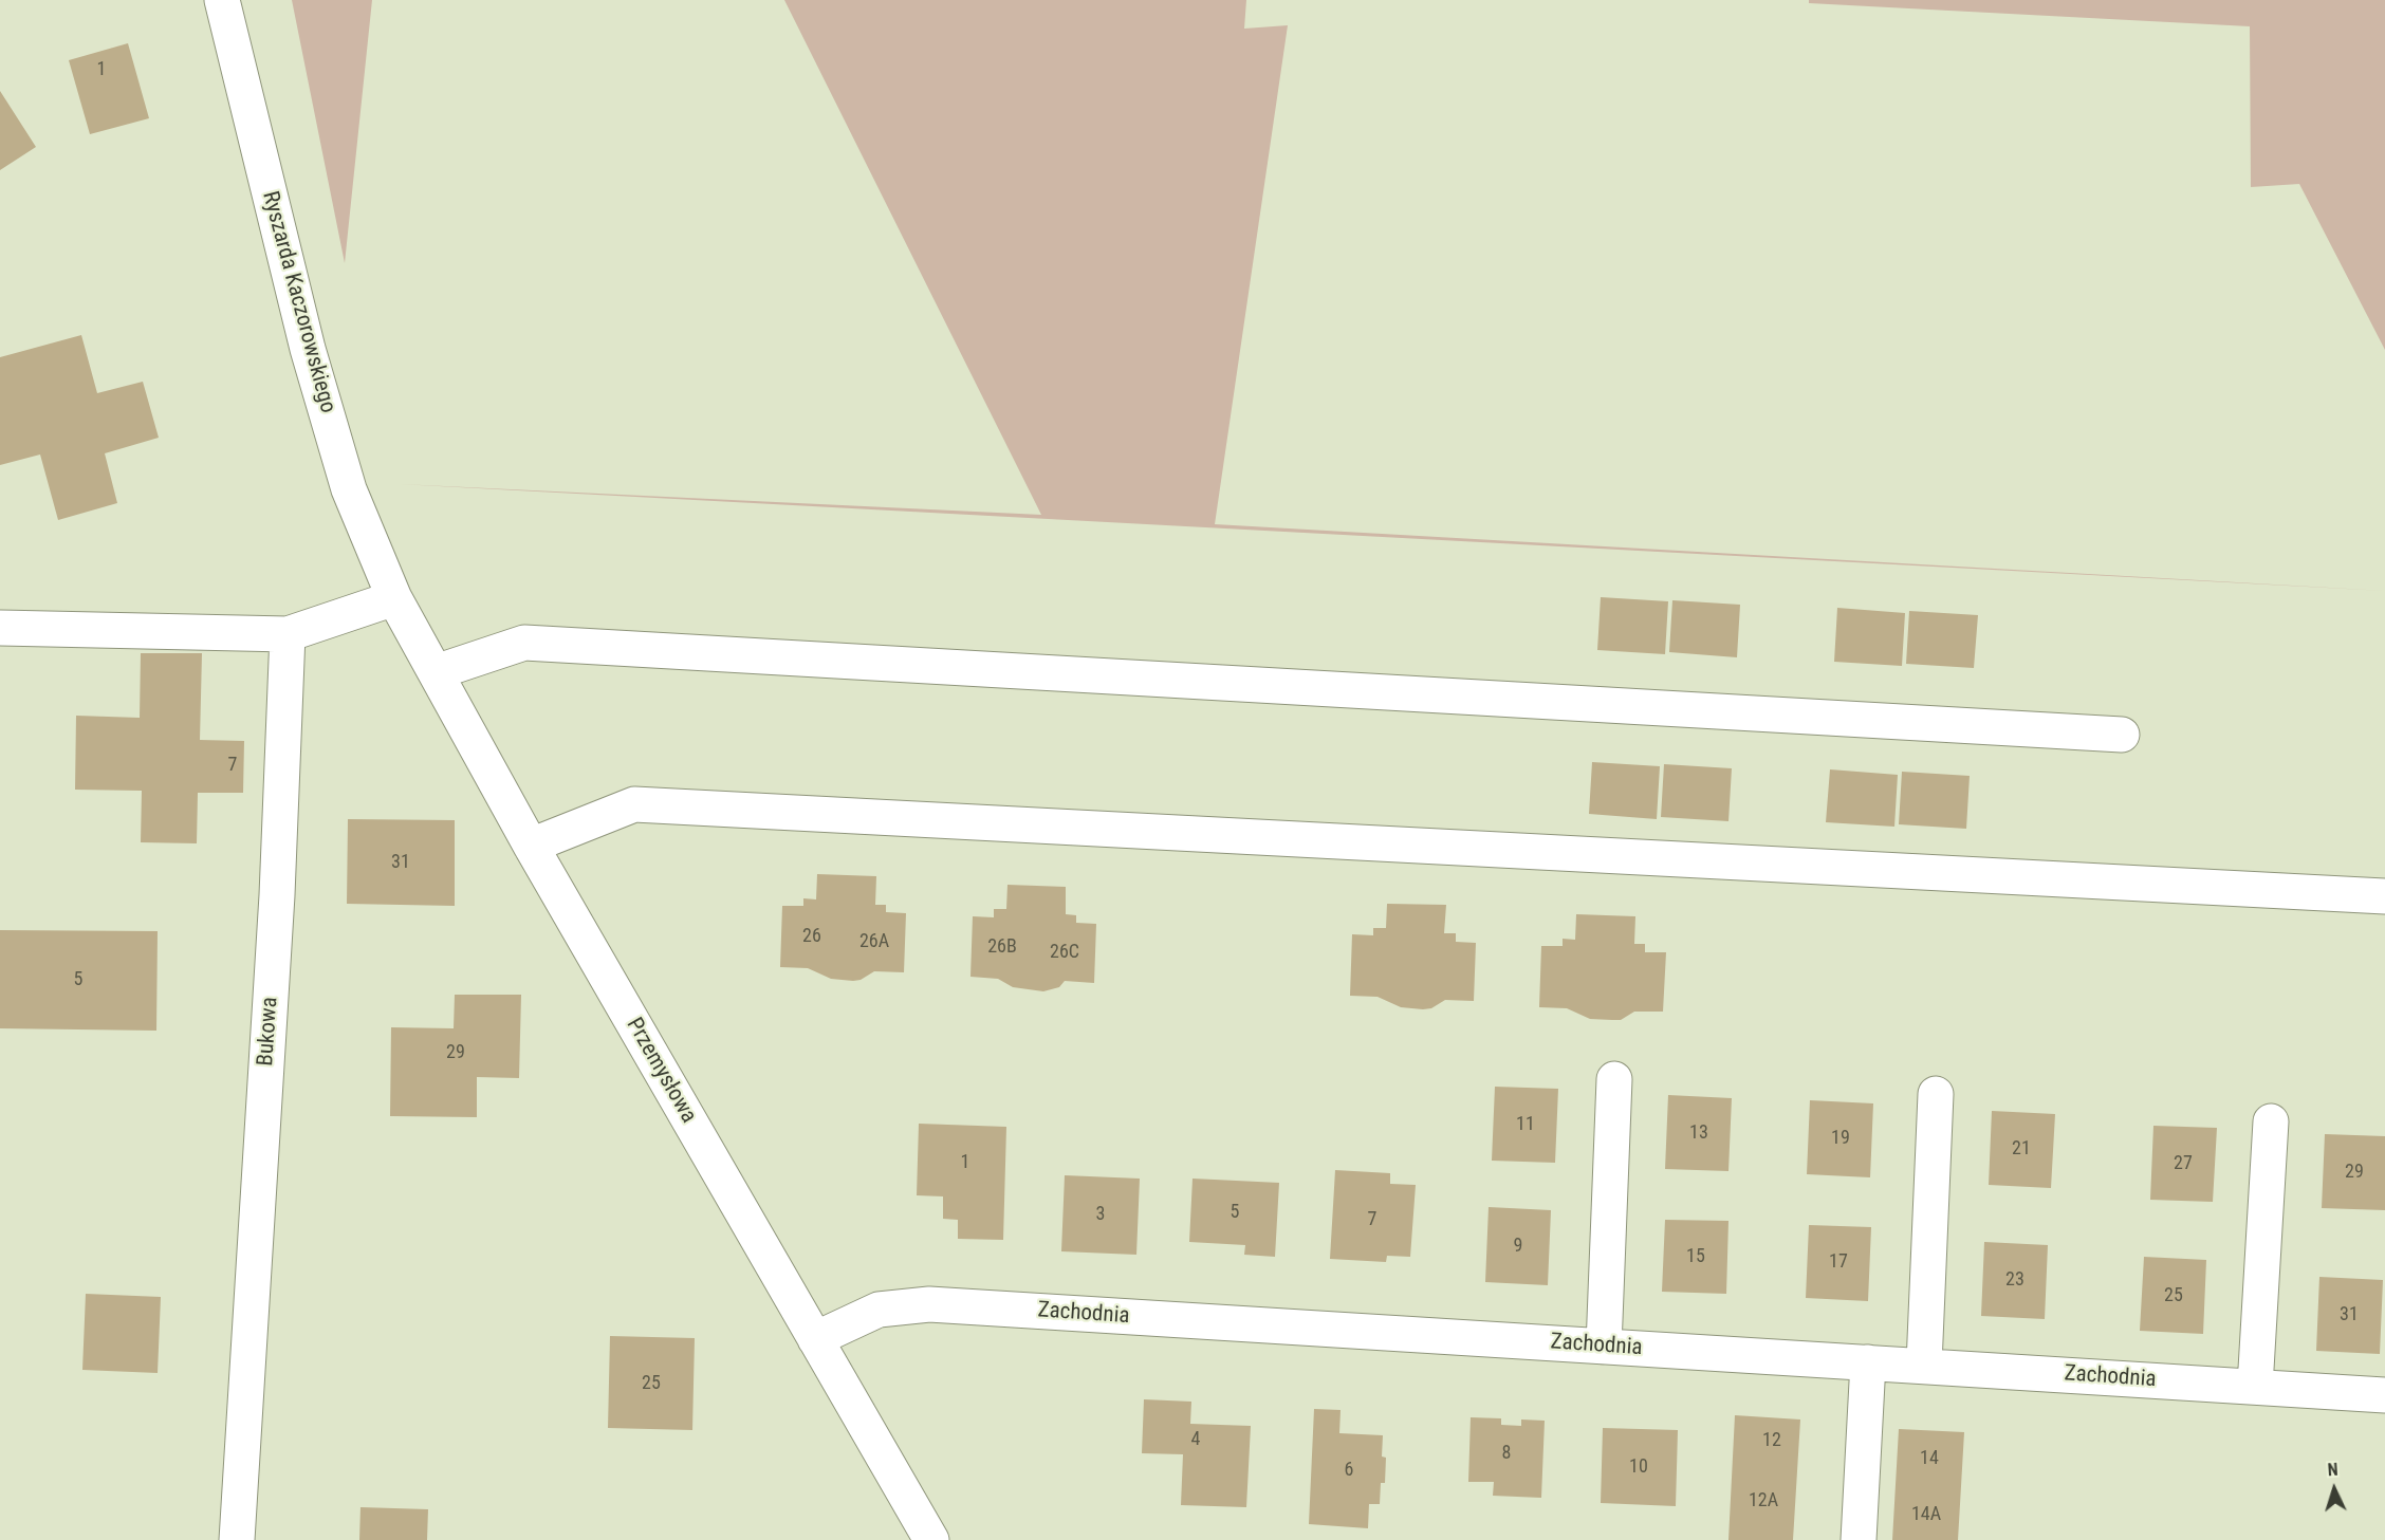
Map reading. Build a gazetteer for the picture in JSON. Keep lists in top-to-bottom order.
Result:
{
  "streets": {
    "street": [
      "Ryszarda Kaczorowskiego",
      "Bukowa",
      "Przemysłowa",
      "Zachodnia"
    ]
  },
  "crossings": [
    ["Ryszarda Kaczorowskiego", "Przemysłowa"],
    ["Przemysłowa", "Zachodnia"]
  ],
  "house_numbers": [
    "1",
    "7",
    "31",
    "26",
    "26A",
    "26B",
    "26C",
    "5",
    "29",
    "11",
    "13",
    "19",
    "21",
    "1",
    "27",
    "29",
    "5",
    "3",
    "7",
    "9",
    "15",
    "17",
    "23",
    "25",
    "31",
    "25",
    "4",
    "12",
    "8",
    "14",
    "10",
    "6",
    "12A",
    "14A"
  ],
  "north": "top"
}
